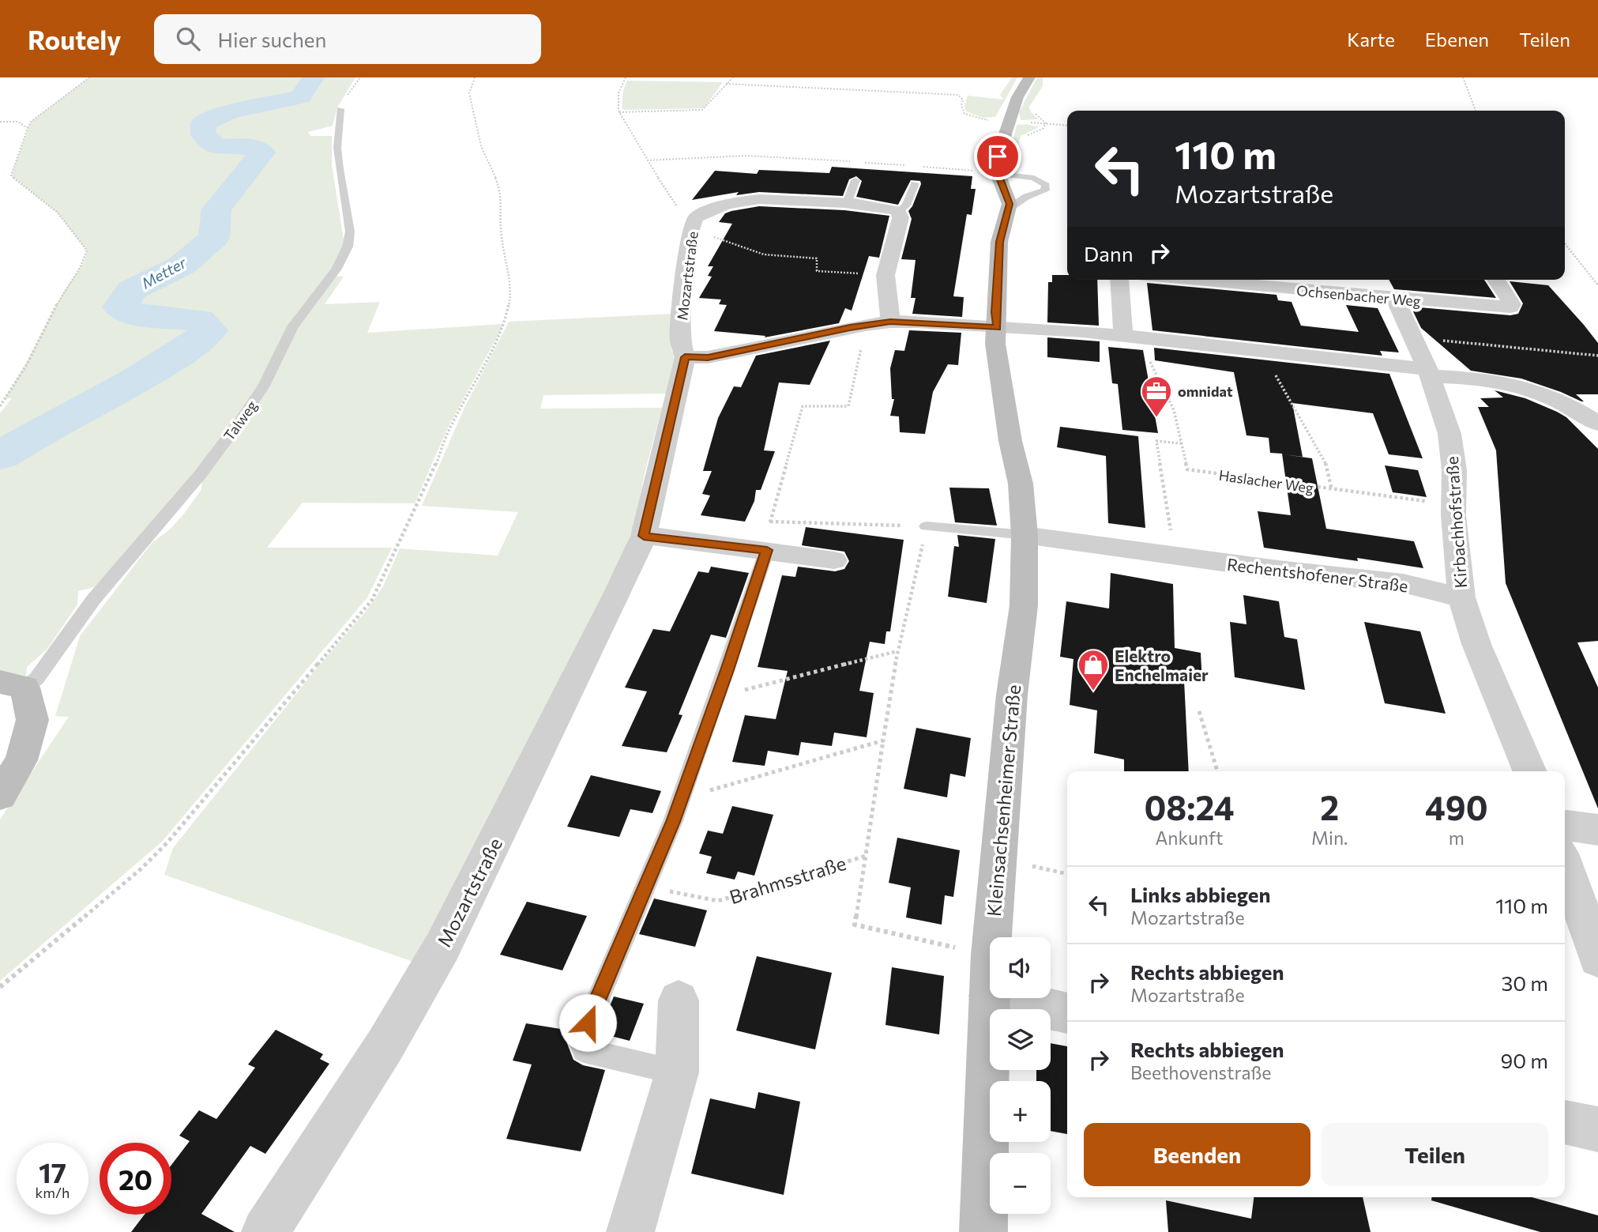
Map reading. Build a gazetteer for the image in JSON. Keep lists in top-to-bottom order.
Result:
{
  "streets": {
    "main road": ["Kleinsachsenheimer Straße"],
    "street": [
      "Mozartstraße",
      "Ochsenbacher Weg",
      "Kirbachhofstraße",
      "Rechentshofener Straße"
    ],
    "lane": ["Talweg"],
    "path": ["Haslacher Weg", "Brahmsstraße"]
  },
  "crossings": [
    ["Ochsenbacher Weg", "Kirbachhofstraße"],
    ["Kirbachhofstraße", "Rechentshofener Straße"],
    ["Rechentshofener Straße", "Kleinsachsenheimer Straße"]
  ],
  "water": ["Metter"],
  "places": {
    "office": ["omnidat"],
    "shop": ["Elektro Enchelmaier"]
  },
  "page": {
    "header": "Routely",
    "search": "Hier suchen",
    "nav": ["Karte", "Ebenen", "Teilen"],
    "turn": ["110 m", "Mozartstraße"],
    "then": "Dann",
    "eta": [
      "08:24",
      "Ankunft",
      "2",
      "Min.",
      "490",
      "m"
    ],
    "list": [
      {
        "name": "Links abbiegen",
        "note": "Mozartstraße",
        "value": "110 m"
      },
      {
        "name": "Rechts abbiegen",
        "note": "Mozartstraße",
        "value": "30 m"
      },
      {
        "name": "Rechts abbiegen",
        "note": "Beethovenstraße",
        "value": "90 m"
      }
    ],
    "map_buttons": ["+", "−"],
    "buttons": ["Beenden", "Teilen"],
    "speed": "17 km/h",
    "limit": "20"
  }
}
